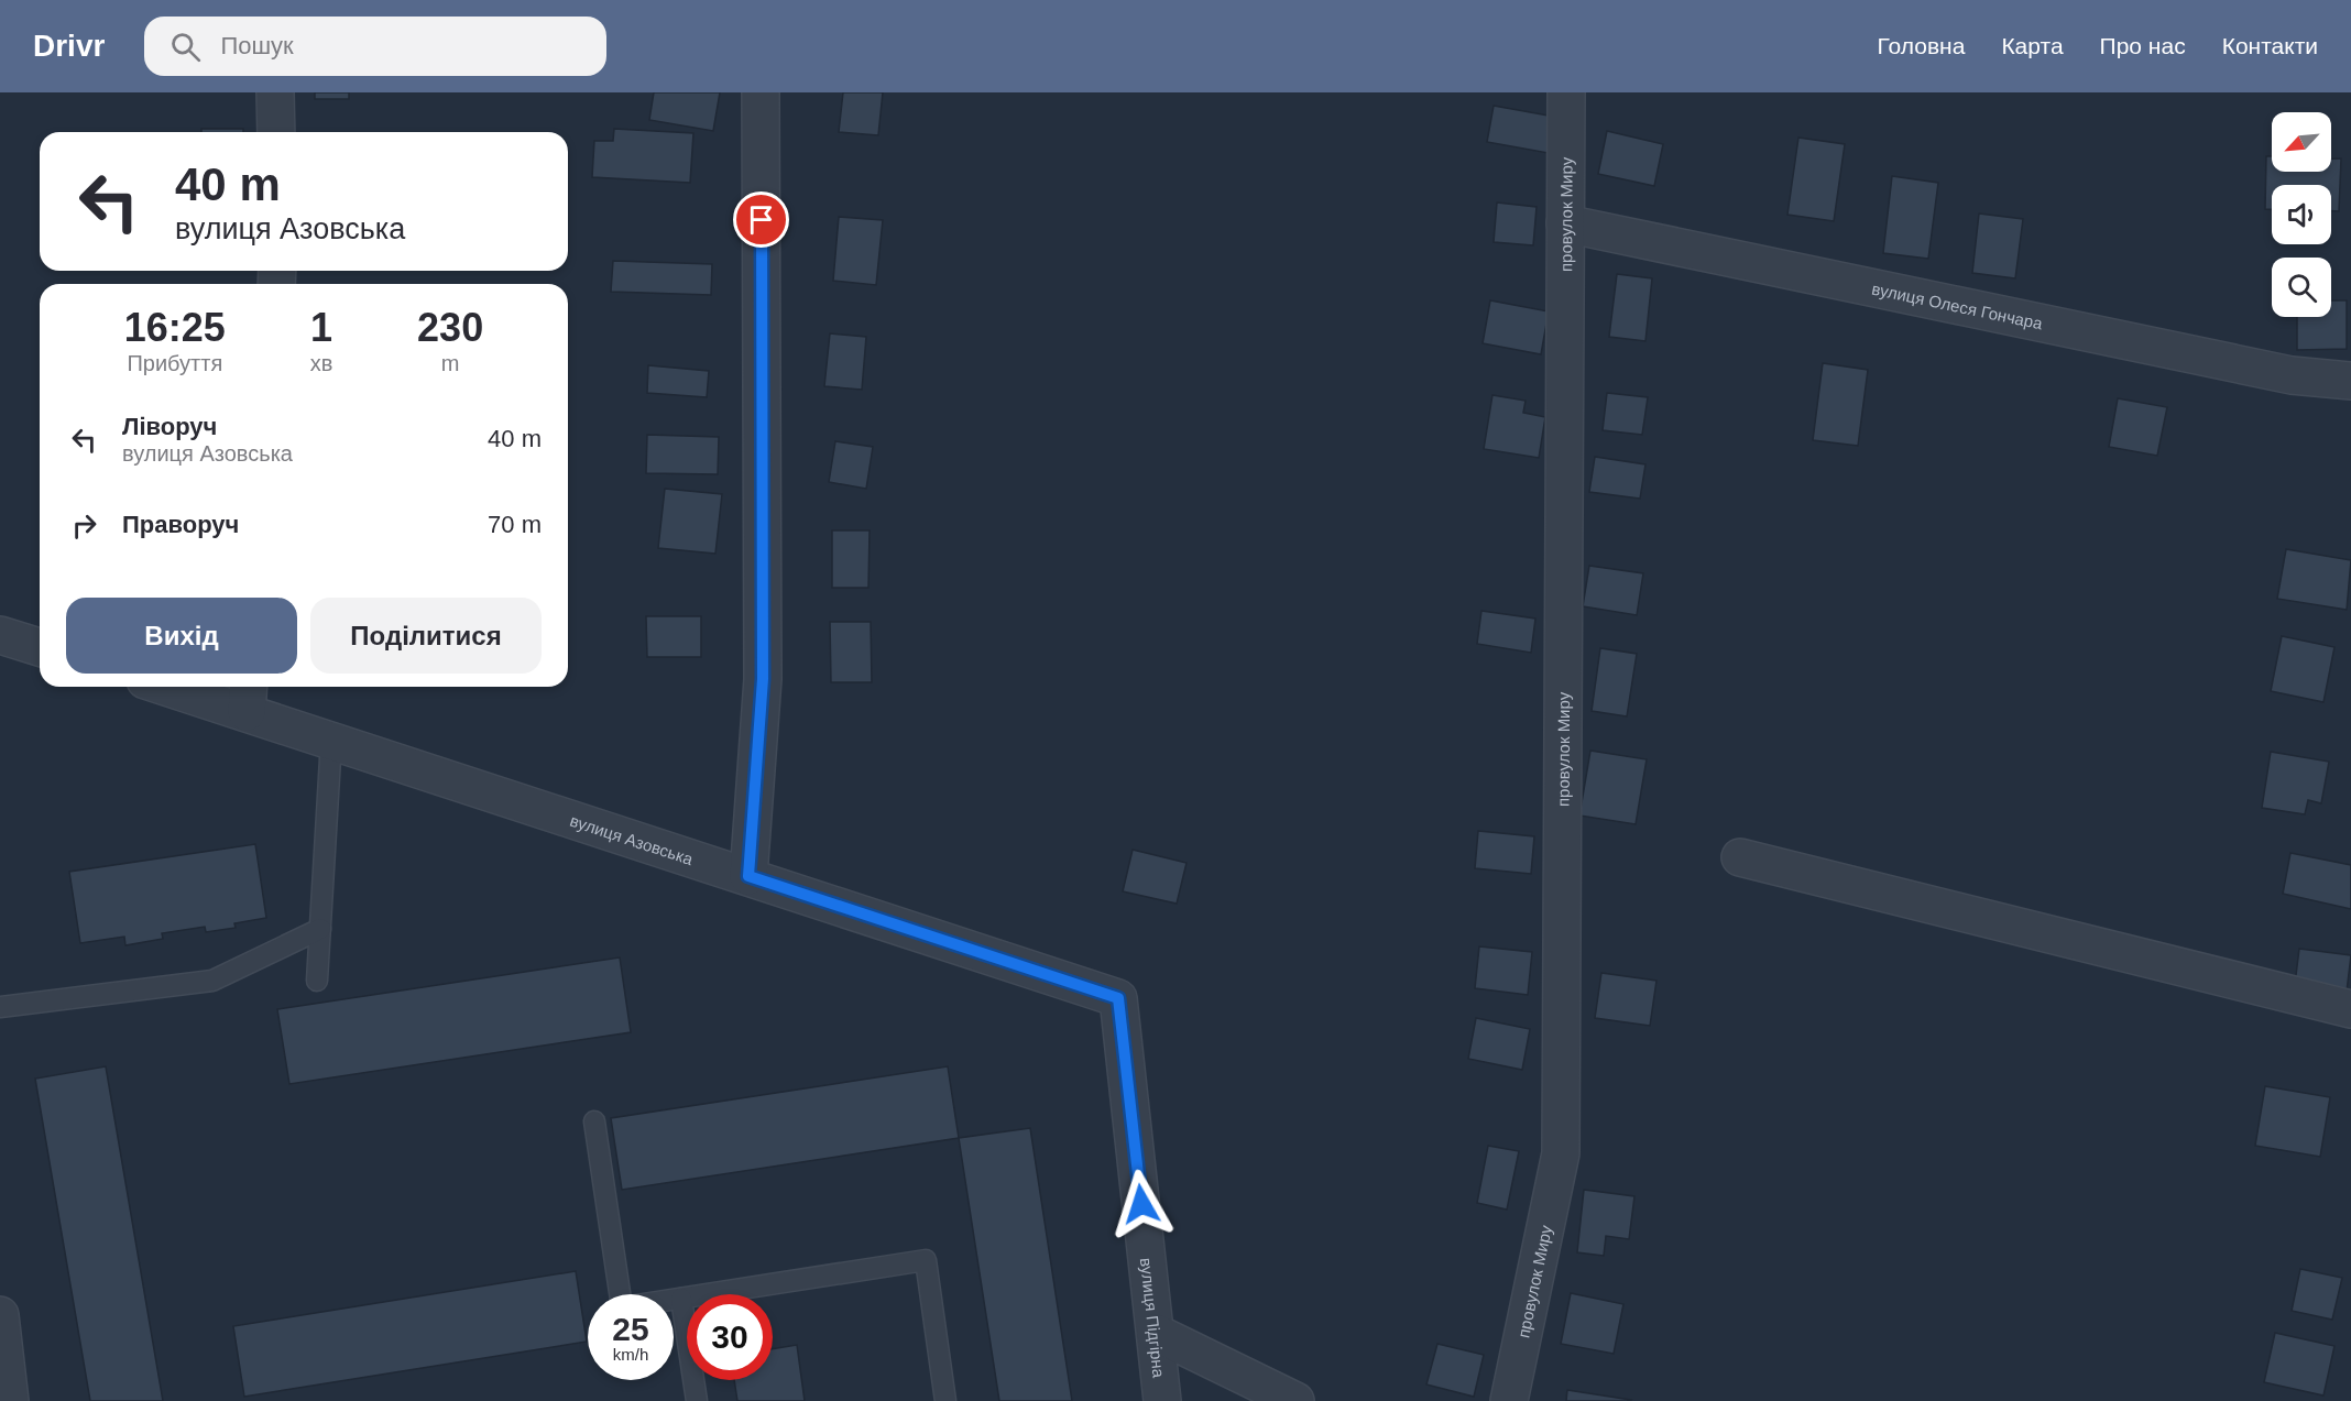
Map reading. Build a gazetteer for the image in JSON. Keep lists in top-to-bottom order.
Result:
{
  "streets": {
    "street": [
      "провулок Миру",
      "вулиця Олеся Гончара",
      "вулиця Азовська",
      "вулиця Підгірна"
    ]
  },
  "crossings": [
    ["провулок Миру", "вулиця Олеся Гончара"],
    ["вулиця Азовська", "вулиця Підгірна"]
  ],
  "north": "bottom left",
  "page": {
    "header": "Drivr",
    "search": "Пошук",
    "nav": [
      "Головна",
      "Карта",
      "Про нас",
      "Контакти"
    ],
    "turn": ["40 m", "вулиця Азовська"],
    "eta": [
      "16:25",
      "Прибуття",
      "1",
      "хв",
      "230",
      "m"
    ],
    "list": [
      {
        "name": "Ліворуч",
        "note": "вулиця Азовська",
        "value": "40 m"
      },
      {
        "name": "Праворуч",
        "value": "70 m"
      }
    ],
    "buttons": ["Вихід", "Поділитися"],
    "speed": "25 km/h",
    "limit": "30"
  }
}
